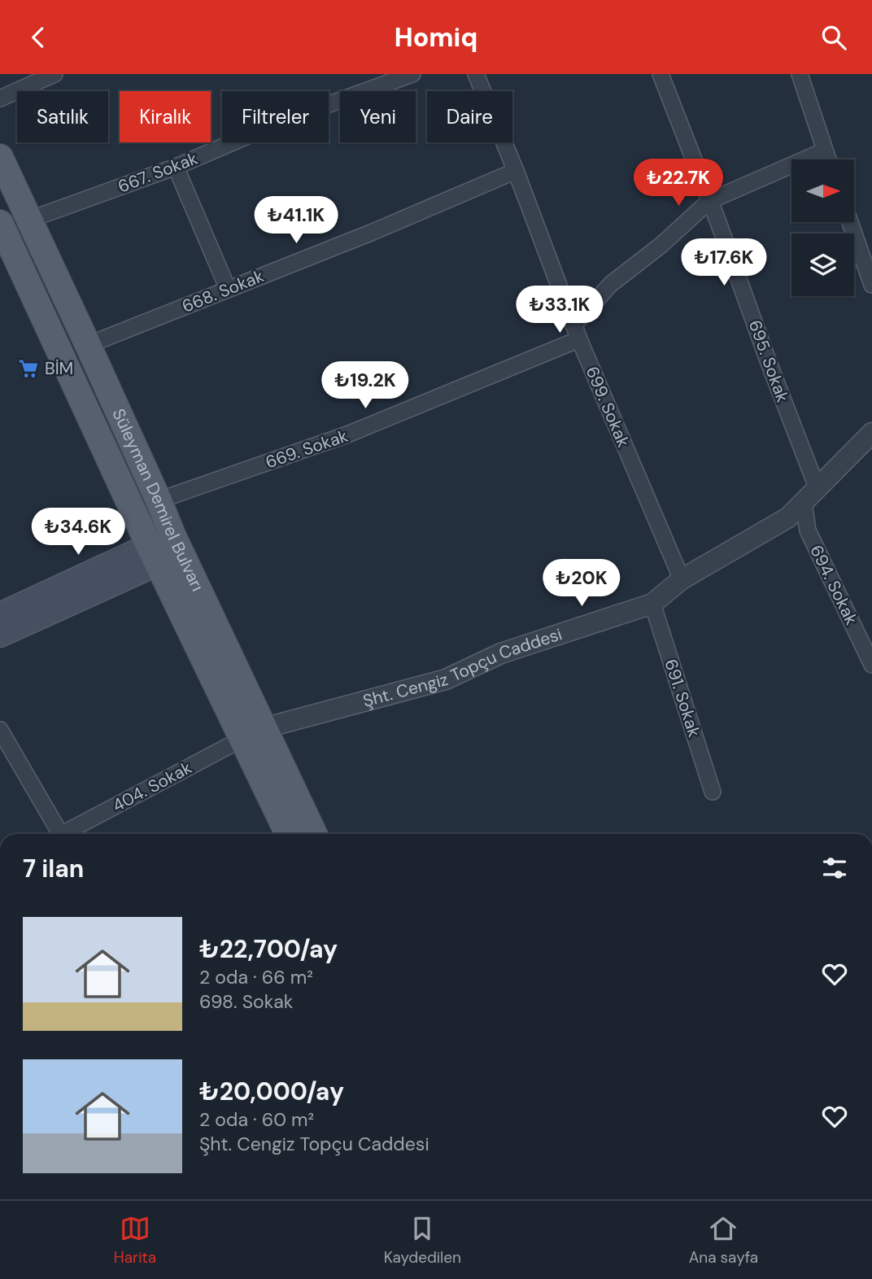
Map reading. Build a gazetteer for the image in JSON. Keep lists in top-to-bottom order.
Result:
{
  "streets": {
    "main road": ["Süleyman Demirel Bulvarı"],
    "street": [
      "667. Sokak",
      "668. Sokak",
      "695. Sokak",
      "699. Sokak",
      "669. Sokak",
      "694. Sokak",
      "Şht. Cengiz Topçu Caddesi",
      "691. Sokak",
      "404. Sokak"
    ]
  },
  "crossings": [
    ["667. Sokak", "Süleyman Demirel Bulvarı"],
    ["668. Sokak", "699. Sokak"],
    ["668. Sokak", "Süleyman Demirel Bulvarı"],
    ["695. Sokak", "694. Sokak"],
    ["695. Sokak", "Şht. Cengiz Topçu Caddesi"],
    ["699. Sokak", "669. Sokak"],
    ["699. Sokak", "Şht. Cengiz Topçu Caddesi"],
    ["669. Sokak", "Süleyman Demirel Bulvarı"],
    ["Süleyman Demirel Bulvarı", "Şht. Cengiz Topçu Caddesi"],
    ["Süleyman Demirel Bulvarı", "404. Sokak"],
    ["694. Sokak", "Şht. Cengiz Topçu Caddesi"],
    ["Şht. Cengiz Topçu Caddesi", "691. Sokak"],
    ["Şht. Cengiz Topçu Caddesi", "404. Sokak"]
  ],
  "places": {
    "supermarket": ["BİM"]
  },
  "north": "right",
  "page": {
    "header": "Homiq",
    "chip": [
      "Satılık",
      "Kiralık",
      "Filtreler",
      "Yeni",
      "Daire"
    ],
    "price": [
      "₺22.7K",
      "₺41.1K",
      "₺17.6K",
      "₺33.1K",
      "₺19.2K",
      "₺34.6K",
      "₺20K"
    ],
    "heading": "7 ilan",
    "list": [
      {
        "name": "₺22,700/ay",
        "note": "2 oda · 66 m² · 698. Sokak"
      },
      {
        "name": "₺20,000/ay",
        "note": "2 oda · 60 m² · Şht. Cengiz Topçu Caddesi"
      }
    ],
    "tabs": ["Harita", "Kaydedilen", "Ana sayfa"]
  }
}
